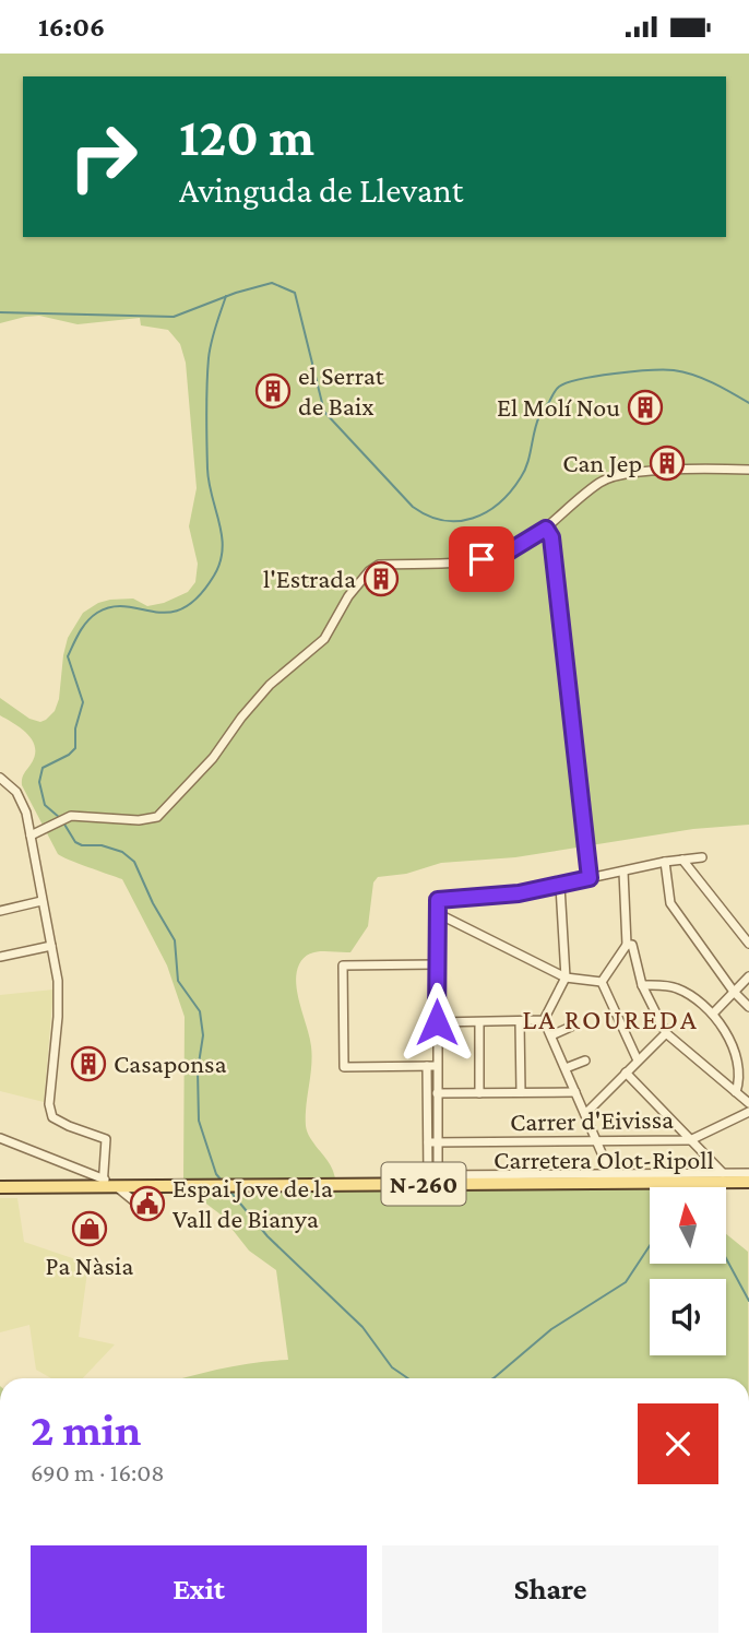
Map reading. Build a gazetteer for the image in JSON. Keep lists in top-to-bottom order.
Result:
{
  "streets": {
    "main road": ["Carretera Olot-Ripoll", "N-260"],
    "street": ["Carrer d'Eivissa"]
  },
  "districts": ["LA ROUREDA"],
  "places": {
    "building": [
      "el Serrat de Baix",
      "El Molí Nou",
      "Can Jep",
      "l'Estrada",
      "Casaponsa"
    ],
    "public building": ["Espai Jove de la Vall de Bianya"],
    "shop": ["Pa Nàsia"]
  },
  "north": "top",
  "page": {
    "status": "16:06",
    "turn": ["120 m", "Avinguda de Llevant"],
    "heading": ["2 min", "690 m · 16:08"],
    "buttons": ["Exit", "Share"]
  }
}
